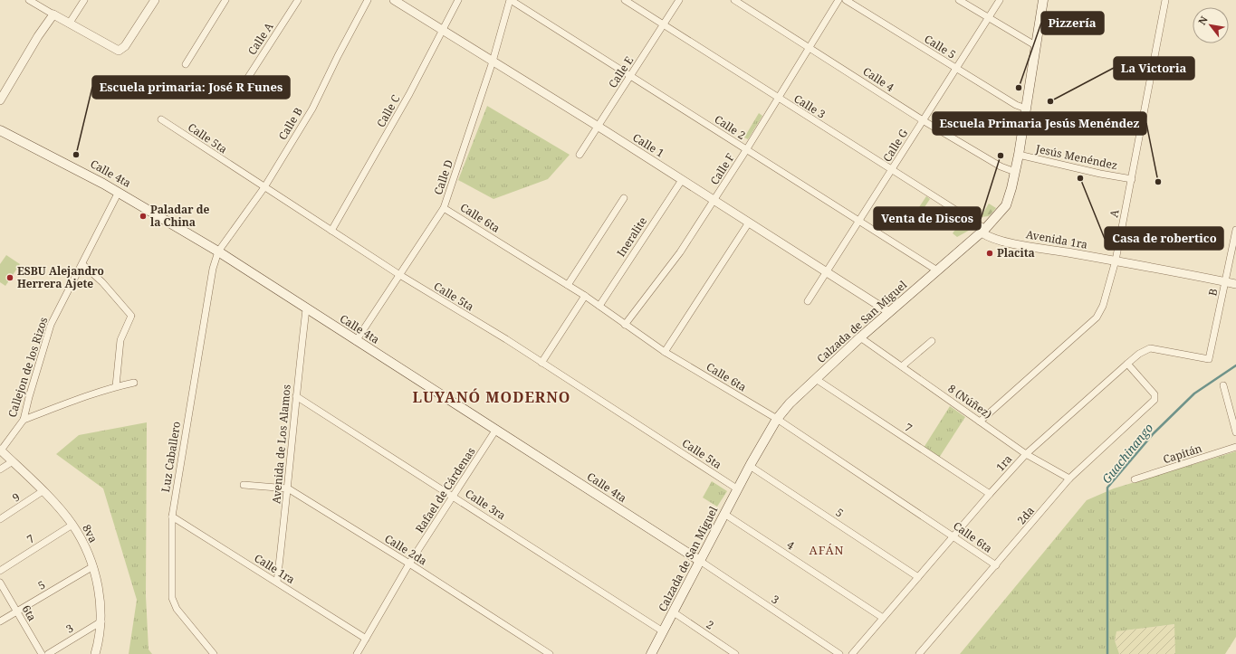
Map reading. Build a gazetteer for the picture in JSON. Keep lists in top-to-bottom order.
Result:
{
  "streets": {
    "main road": ["Calle 4ta", "Calzada de San Miguel"],
    "street": [
      "Calle A",
      "Calle 5",
      "Calle E",
      "Calle 4",
      "Calle 3",
      "Calle C",
      "Calle B",
      "Calle 2",
      "Calle 5ta",
      "Calle 1",
      "Calle G",
      "Jesús Menéndez",
      "Calle F",
      "Calle D",
      "A",
      "Calle 6ta",
      "Ineralite",
      "Avenida 1ra",
      "B",
      "Callejon de los Rizos",
      "8 (Núñez)",
      "7",
      "Avenida de Los Alamos",
      "Capitán",
      "Luz Caballero",
      "1ra",
      "Rafael de Cárdenas",
      "9",
      "Calle 3ra",
      "5",
      "2da",
      "8va",
      "4",
      "Calle 2da",
      "Calle 1ra",
      "3",
      "6ta",
      "2"
    ]
  },
  "crossings": [
    ["Calle 5", "Calle G"],
    ["Calle 5", "Calzada de San Miguel"],
    ["Calle E", "Calle 3"],
    ["Calle E", "Calle 2"],
    ["Calle E", "Calle 1"],
    ["Calle 4", "Calle G"],
    ["Calle 4", "Calle F"],
    ["Calle 4", "Calzada de San Miguel"],
    ["Calle 3", "Calle G"],
    ["Calle 3", "Calle F"],
    ["Calle 3", "Avenida 1ra"],
    ["Calle 3", "Calzada de San Miguel"],
    ["Calle C", "Calle 5ta"],
    ["Calle C", "Calle 1"],
    ["Calle B", "Calle 5ta"],
    ["Calle B", "Calle 4ta"],
    ["Calle B", "Luz Caballero"],
    ["Calle 2", "Calle G"],
    ["Calle 2", "Calle F"],
    ["Calle 2", "Calle D"],
    ["Calle 2", "Calzada de San Miguel"],
    ["Calle 5ta", "Calle D"],
    ["Calle 5ta", "Calzada de San Miguel"],
    ["Calle 1", "Calle G"],
    ["Calle 1", "Calle F"],
    ["Calle 1", "Calle D"],
    ["Calle 1", "Ineralite"],
    ["Calle 1", "Calzada de San Miguel"],
    ["Jesús Menéndez", "A"],
    ["Jesús Menéndez", "Calzada de San Miguel"],
    ["Calle F", "Calle 6ta"],
    ["Calle 4ta", "Calle D"],
    ["Calle 4ta", "Calzada de San Miguel"],
    ["Calle 4ta", "Callejon de los Rizos"],
    ["Calle 4ta", "Avenida de Los Alamos"],
    ["Calle 4ta", "Luz Caballero"],
    ["Calle 4ta", "Rafael de Cárdenas"],
    ["Calle 4ta", "3"],
    ["Calle D", "Calle 6ta"],
    ["A", "Avenida 1ra"],
    ["A", "8 (Núñez)"],
    ["Calle 6ta", "Ineralite"],
    ["Calle 6ta", "Calzada de San Miguel"],
    ["Calle 6ta", "1ra"],
    ["Calle 6ta", "2da"],
    ["Avenida 1ra", "B"],
    ["Avenida 1ra", "Calzada de San Miguel"],
    ["B", "1ra"],
    ["Calzada de San Miguel", "8 (Núñez)"],
    ["Calzada de San Miguel", "7"],
    ["Calzada de San Miguel", "Calle 3ra"],
    ["Calzada de San Miguel", "5"],
    ["Calzada de San Miguel", "4"],
    ["Calzada de San Miguel", "3"],
    ["Calzada de San Miguel", "2"],
    ["Callejon de los Rizos", "8va"],
    ["8 (Núñez)", "1ra"],
    ["8 (Núñez)", "2da"],
    ["7", "1ra"],
    ["7", "8va"],
    ["Avenida de Los Alamos", "Calle 3ra"],
    ["Avenida de Los Alamos", "Calle 2da"],
    ["Avenida de Los Alamos", "Calle 1ra"],
    ["Luz Caballero", "Calle 1ra"],
    ["1ra", "5"],
    ["1ra", "2da"],
    ["1ra", "4"],
    ["Rafael de Cárdenas", "Calle 3ra"],
    ["Rafael de Cárdenas", "Calle 2da"],
    ["Rafael de Cárdenas", "Calle 1ra"],
    ["9", "8va"],
    ["5", "8va"],
    ["5", "6ta"],
    ["8va", "3"]
  ],
  "districts": ["LUYANÓ MODERNO", "AFÁN"],
  "water": ["Guachinango"],
  "places": [
    "Pizzería",
    "La Victoria",
    "Escuela primaria: José R Funes",
    "Venta de Discos",
    "Casa de robertico",
    "Escuela Primaria Jesús Menéndez",
    "Paladar de la China",
    "Placita",
    "ESBU Alejandro Herrera Ajete"
  ],
  "north": "top left"
}
